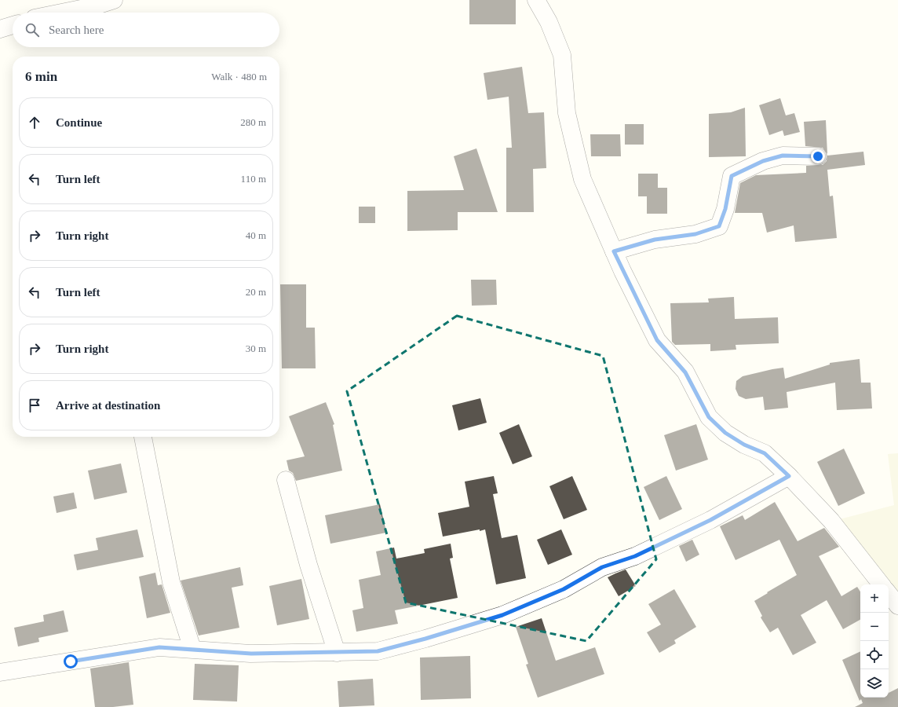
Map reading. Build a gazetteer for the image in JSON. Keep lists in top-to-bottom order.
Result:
{
  "page": {
    "search": "Search here",
    "heading": ["6 min", "Walk · 480 m"],
    "list": [
      ["Continue", "280 m"],
      ["Turn left", "110 m"],
      ["Turn right", "40 m"],
      ["Turn left", "20 m"],
      ["Turn right", "30 m"],
      "Arrive at destination"
    ],
    "map_buttons": ["+", "−"]
  }
}
